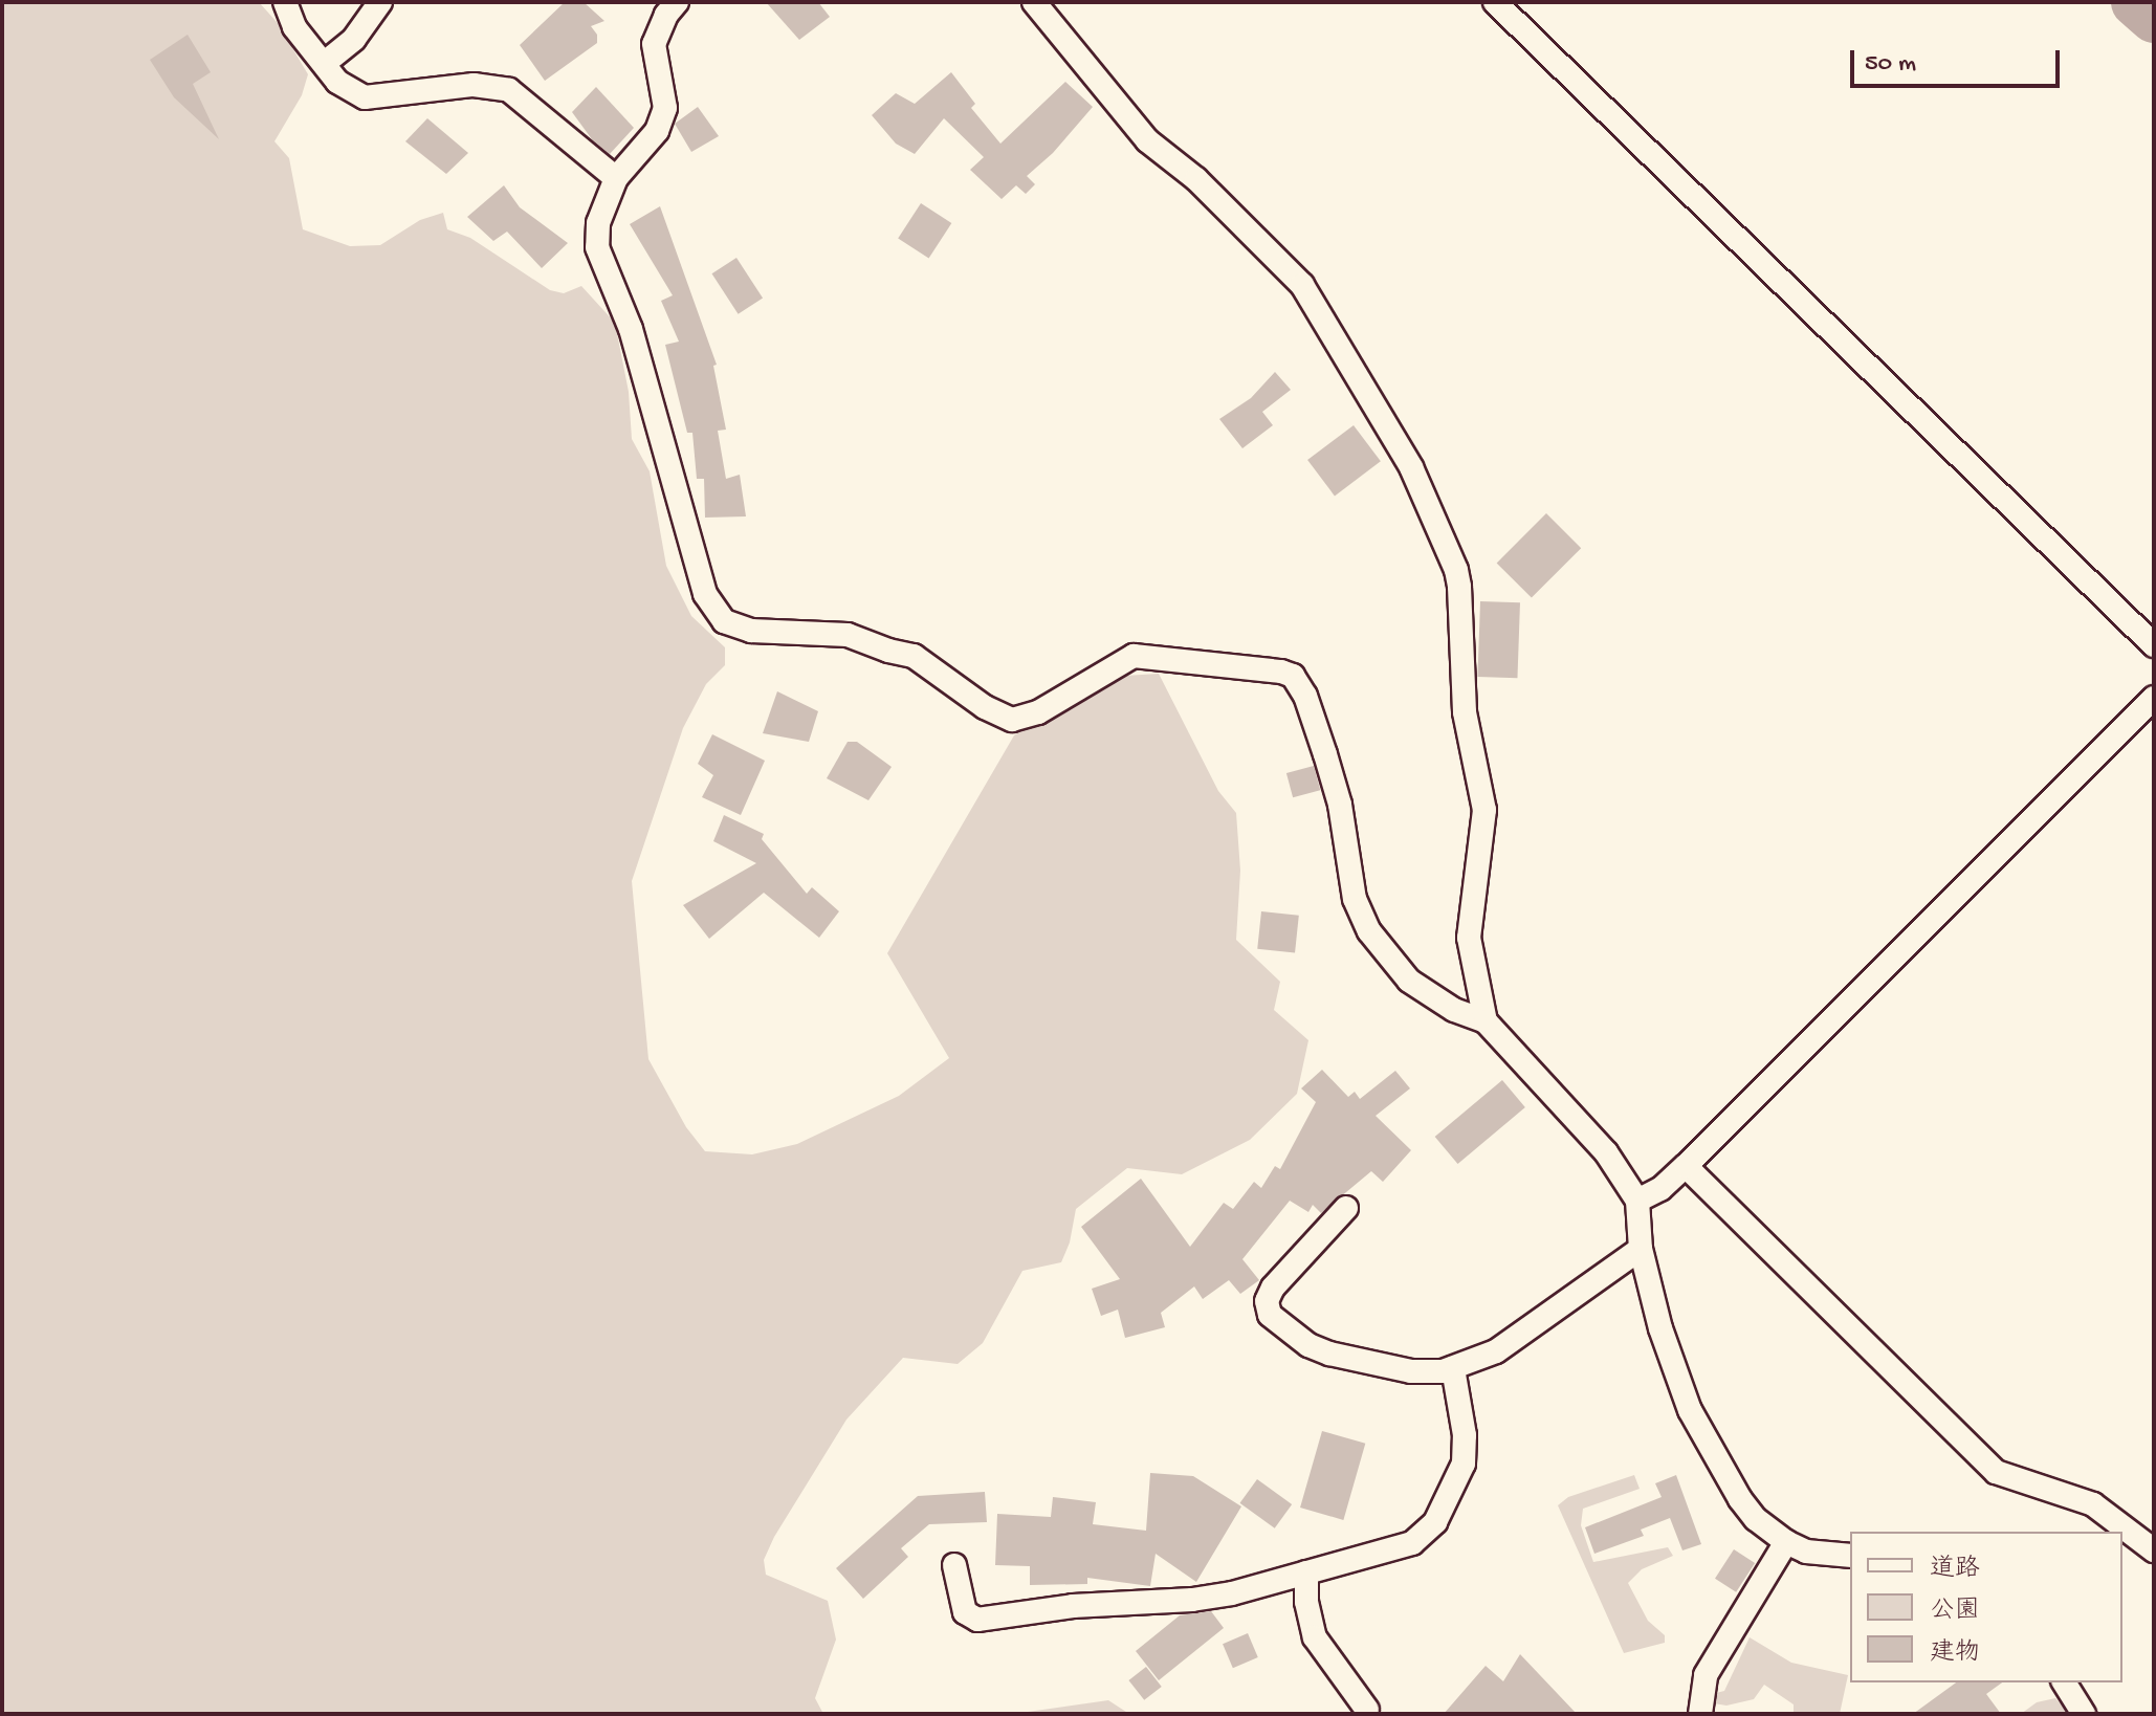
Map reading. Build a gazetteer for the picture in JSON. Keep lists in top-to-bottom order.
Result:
{
  "legend": ["道路", "公園", "建物"],
  "scale_bar": "50 m"
}
